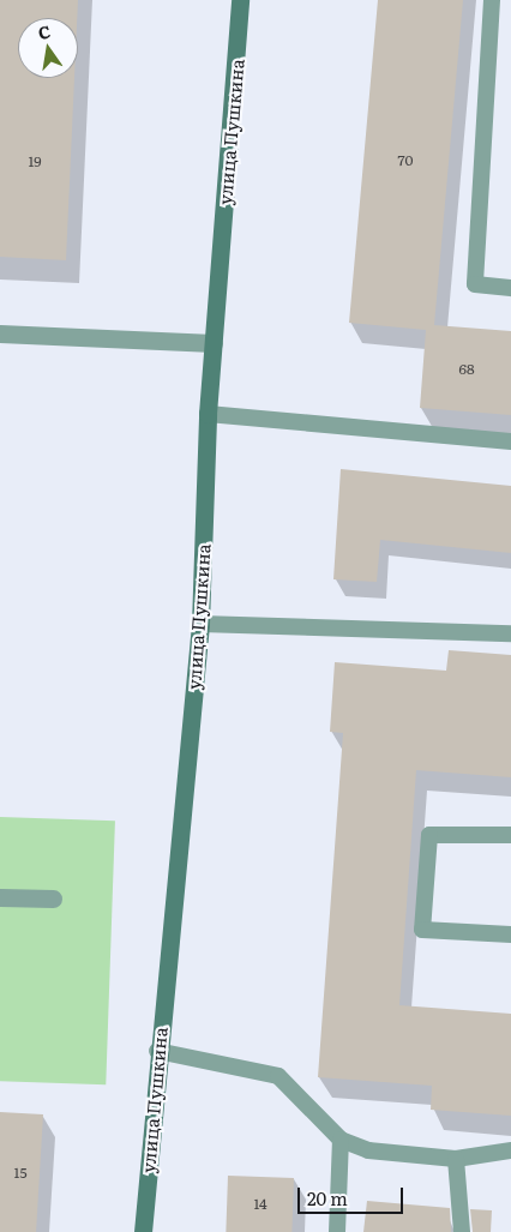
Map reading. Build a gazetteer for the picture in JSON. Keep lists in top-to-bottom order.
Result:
{
  "streets": {
    "street": ["улица Пушкина"]
  },
  "house_numbers": [
    "70",
    "19",
    "68",
    "15",
    "14"
  ],
  "scale_bar": "20 m",
  "north": "top"
}
